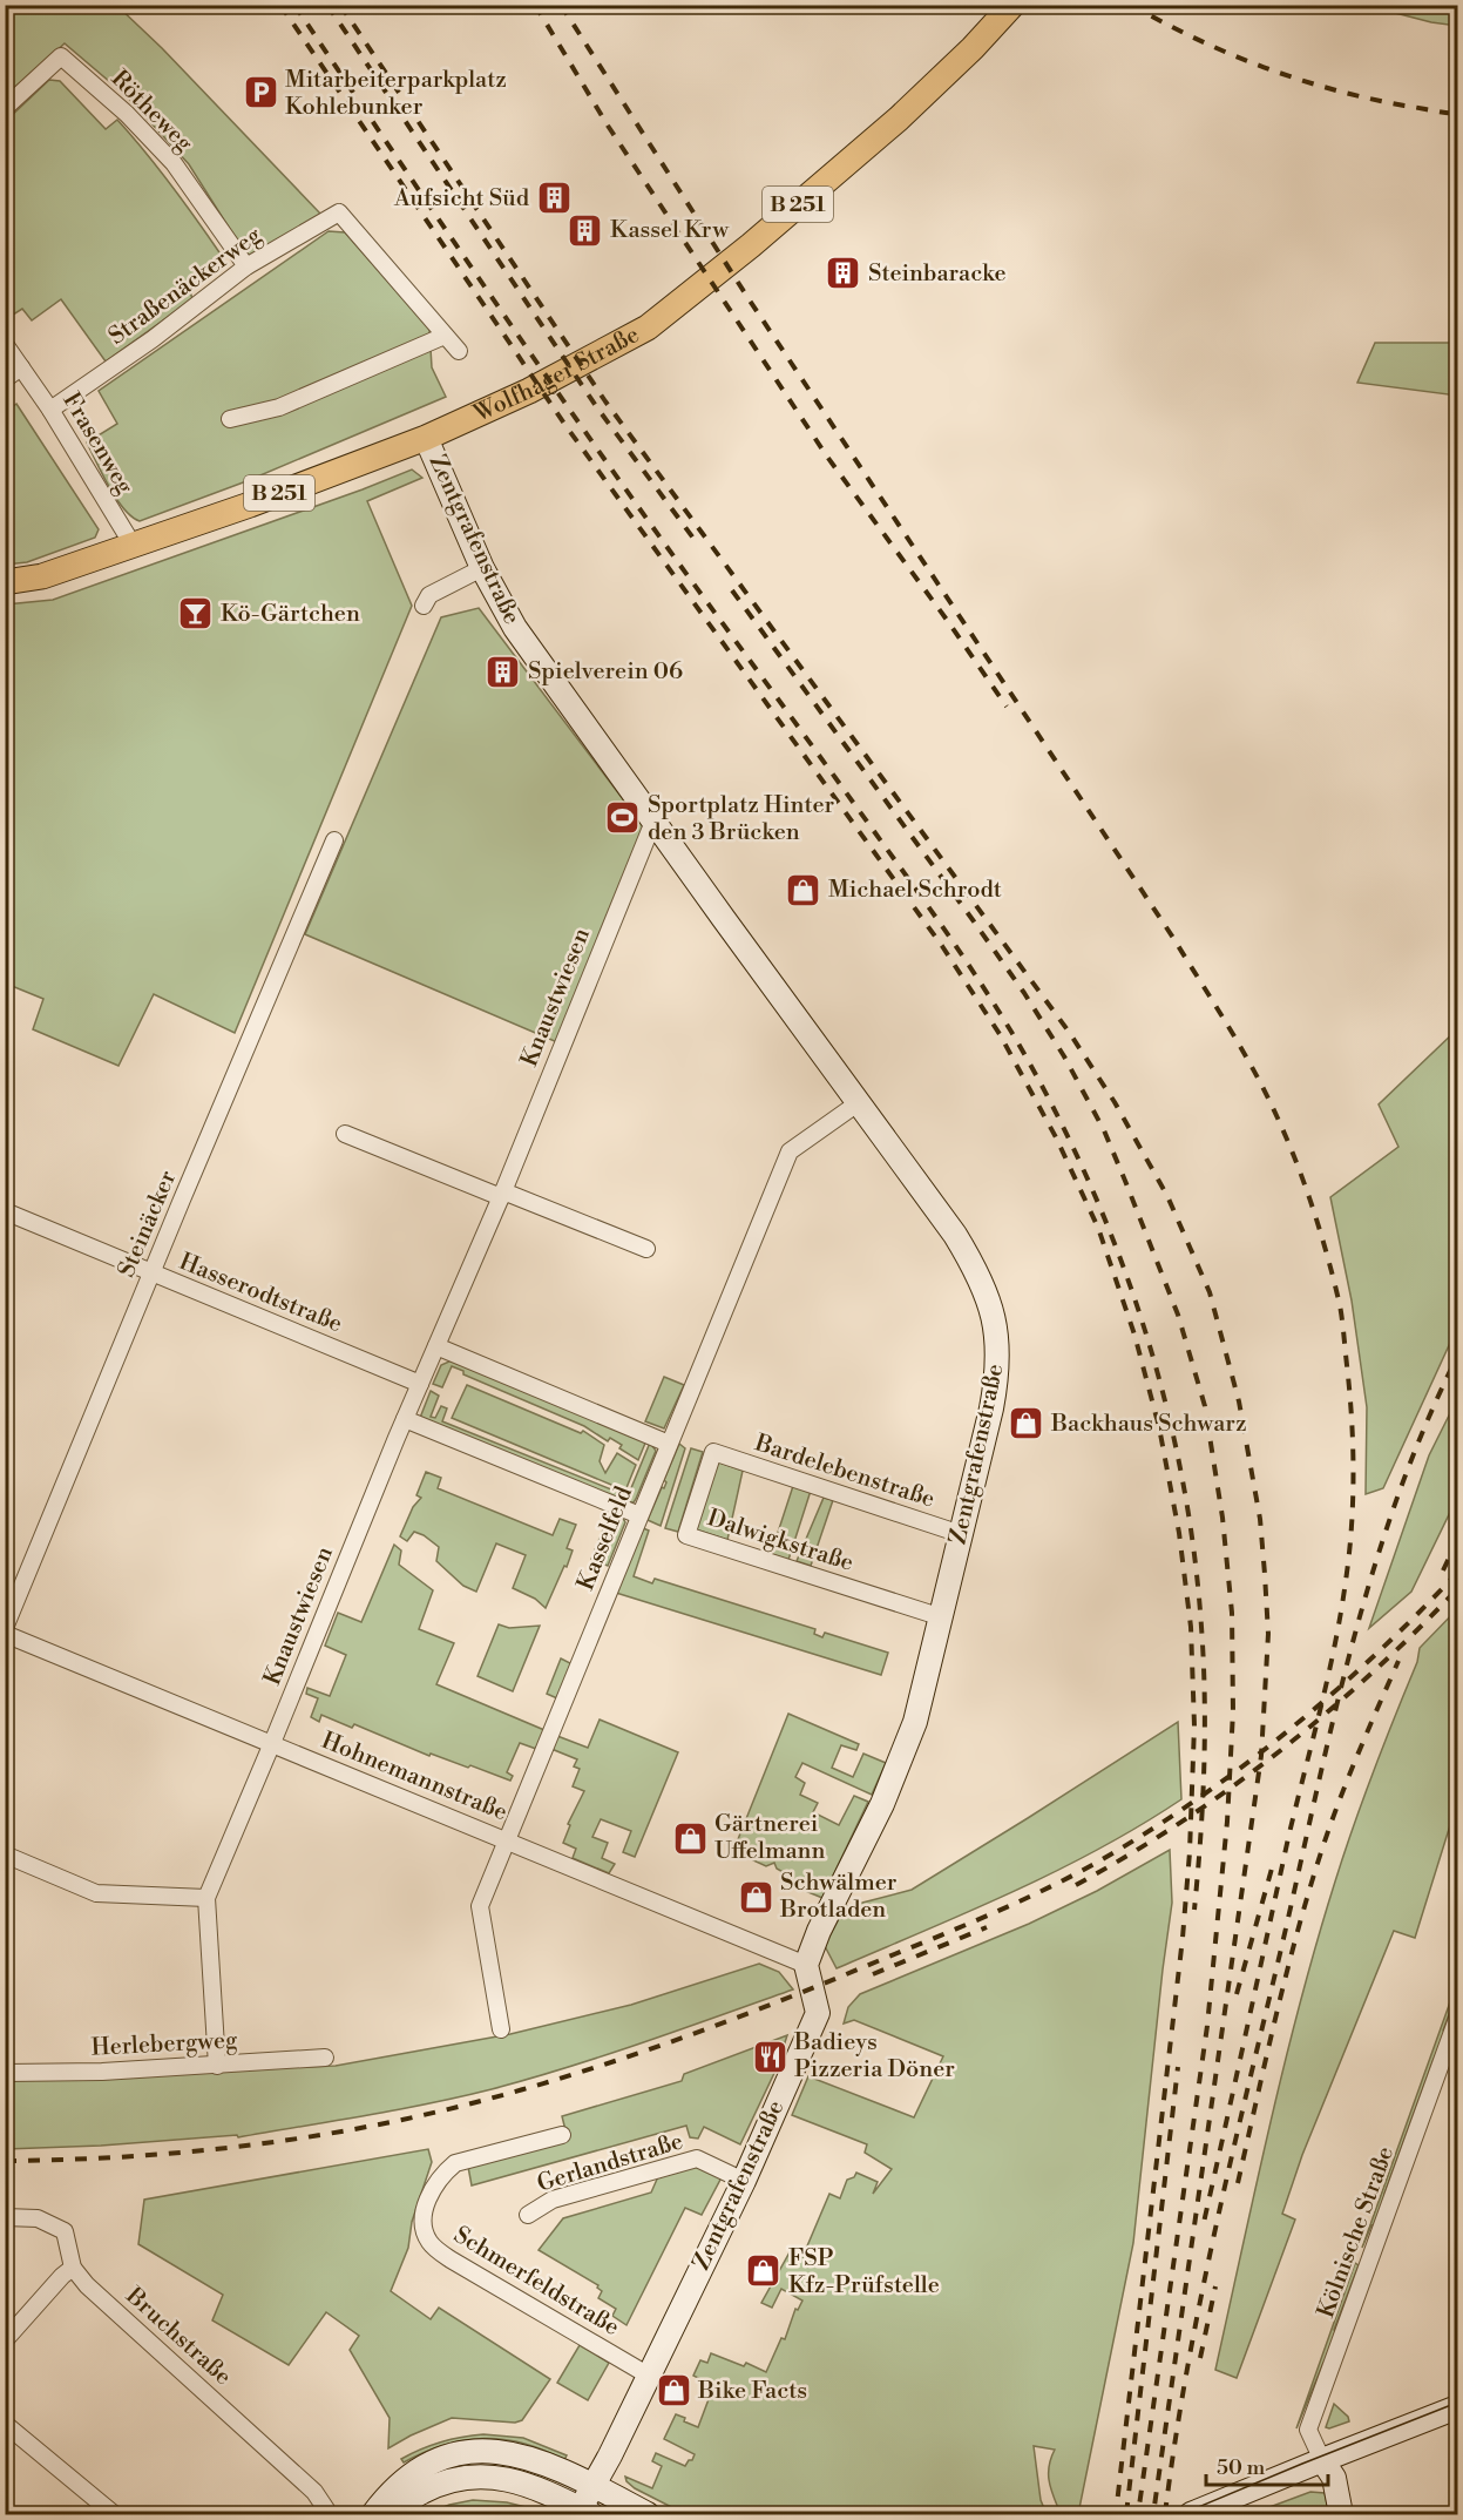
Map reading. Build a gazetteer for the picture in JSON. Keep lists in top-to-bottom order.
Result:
{
  "streets": {
    "main road": ["B 251", "Wolfhager Straße"],
    "street": [
      "Rötheweg",
      "Straßenäckerweg",
      "Frasenweg",
      "Zentgrafenstraße",
      "Knaustwiesen",
      "Steinäcker",
      "Hasserodtstraße",
      "Bardelebenstraße",
      "Kasselfeld",
      "Dalwigkstraße",
      "Hohnemannstraße",
      "Herlebergweg",
      "Gerlandstraße",
      "Kölnische Straße",
      "Schmerfeldstraße",
      "Bruchstraße"
    ]
  },
  "crossings": [
    ["Rötheweg", "Straßenäckerweg"],
    ["Straßenäckerweg", "Frasenweg"],
    ["Wolfhager Straße", "Frasenweg"],
    ["Wolfhager Straße", "Zentgrafenstraße"],
    ["Zentgrafenstraße", "Knaustwiesen"],
    ["Zentgrafenstraße", "Bardelebenstraße"],
    ["Zentgrafenstraße", "Kasselfeld"],
    ["Zentgrafenstraße", "Dalwigkstraße"],
    ["Zentgrafenstraße", "Hohnemannstraße"],
    ["Zentgrafenstraße", "Gerlandstraße"],
    ["Zentgrafenstraße", "Schmerfeldstraße"],
    ["Knaustwiesen", "Hasserodtstraße"],
    ["Knaustwiesen", "Hohnemannstraße"],
    ["Knaustwiesen", "Herlebergweg"],
    ["Steinäcker", "Hasserodtstraße"],
    ["Bardelebenstraße", "Dalwigkstraße"],
    ["Kasselfeld", "Hohnemannstraße"]
  ],
  "places": {
    "parking": ["Mitarbeiterparkplatz Kohlebunker"],
    "building": [
      "Aufsicht Süd",
      "Kassel Krw",
      "Steinbaracke",
      "Spielverein 06"
    ],
    "bar": ["Kö-Gärtchen"],
    "sports": ["Sportplatz Hinter den 3 Brücken"],
    "shop": [
      "Michael Schrodt",
      "Backhaus Schwarz",
      "Gärtnerei Uffelmann",
      "Schwälmer Brotladen",
      "FSP Kfz-Prüfstelle",
      "Bike Facts"
    ],
    "restaurant": ["Badieys Pizzeria Döner"]
  },
  "scale_bar": "50 m"
}
